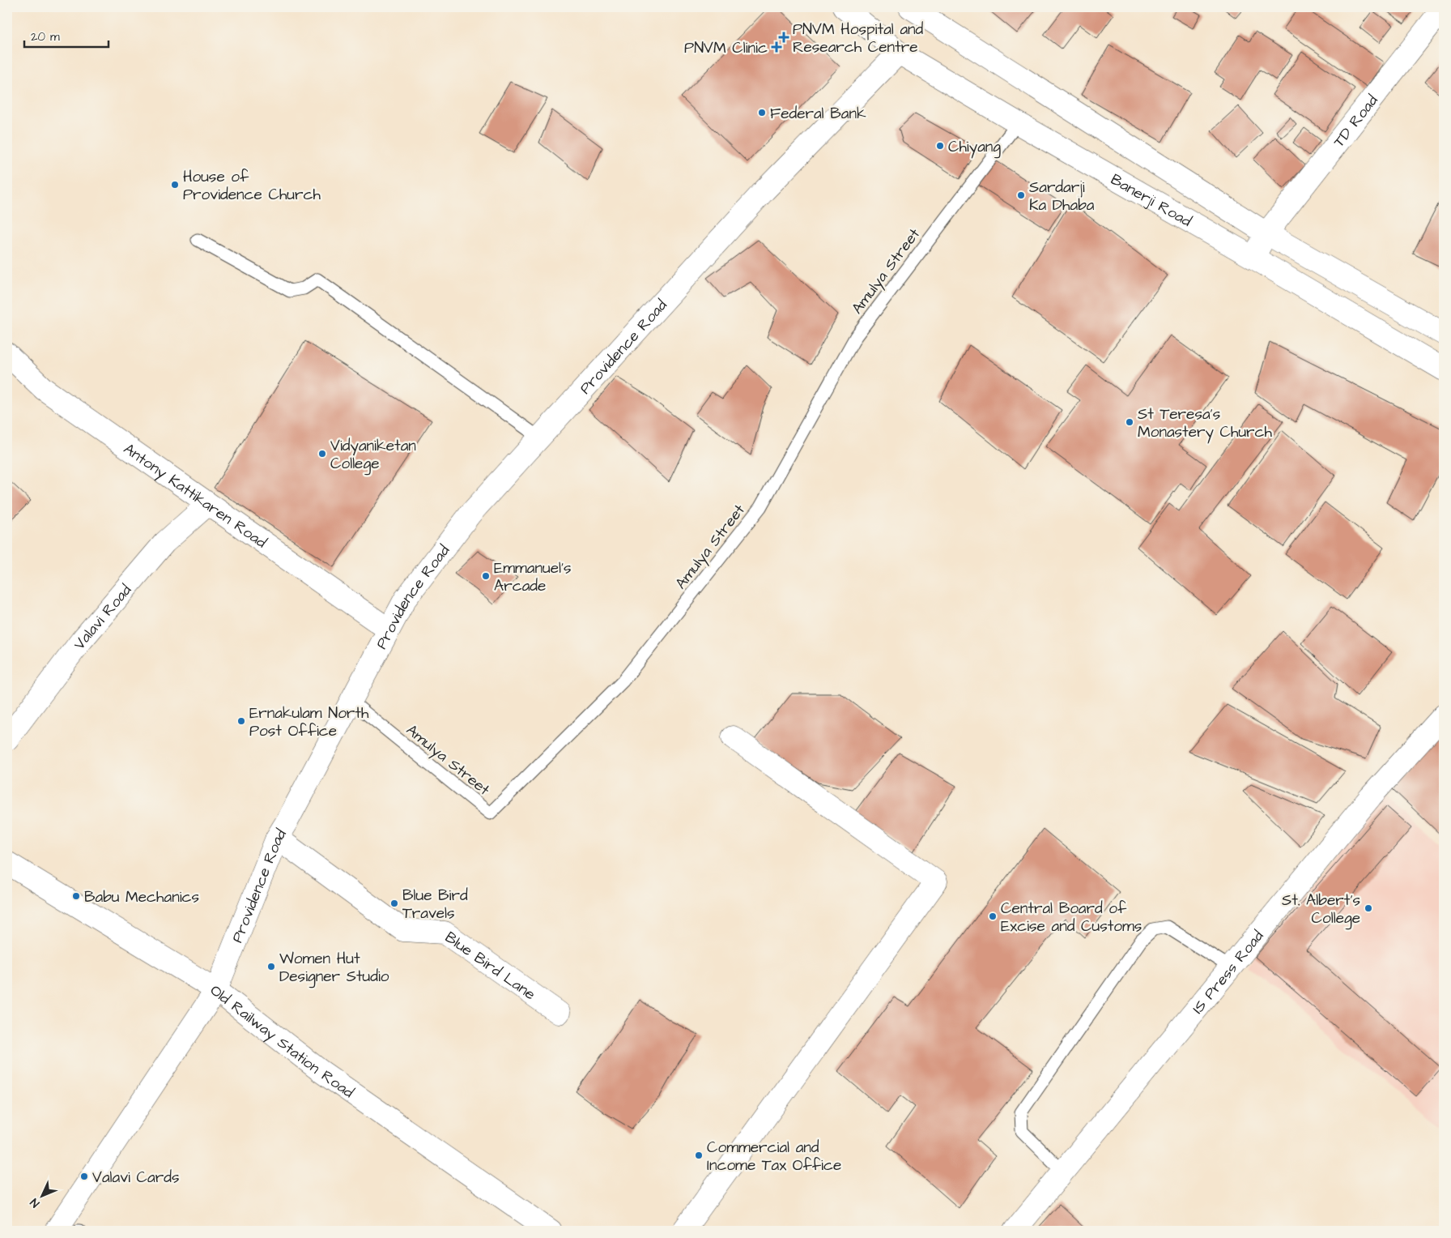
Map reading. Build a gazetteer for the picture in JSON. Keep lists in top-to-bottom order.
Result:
{
  "streets": {
    "street": [
      "TD Road",
      "Banerji Road",
      "Providence Road",
      "Antony Kattikaren Road",
      "Valavi Road",
      "Blue Bird Lane",
      "IS Press Road",
      "Old Railway Station Road"
    ],
    "lane": ["Amulya Street"]
  },
  "crossings": [
    ["TD Road", "Banerji Road"],
    ["Banerji Road", "Amulya Street"],
    ["Banerji Road", "Providence Road"],
    ["Amulya Street", "Providence Road"],
    ["Providence Road", "Antony Kattikaren Road"],
    ["Providence Road", "Blue Bird Lane"],
    ["Providence Road", "Old Railway Station Road"],
    ["Antony Kattikaren Road", "Valavi Road"]
  ],
  "places": {
    "health": ["PNVM Hospital and Research Centre", "PNVM Clinic"],
    "other": [
      "Federal Bank",
      "Chiyang",
      "House of Providence Church",
      "Sardarji Ka Dhaba",
      "St Teresa's Monastery Church",
      "Vidyaniketan College",
      "Emmanuel's Arcade",
      "Ernakulam North Post Office",
      "Babu Mechanics",
      "Blue Bird Travels",
      "St. Albert's College",
      "Central Board of Excise and Customs",
      "Women Hut Designer Studio",
      "Commercial and Income Tax Office",
      "Valavi Cards"
    ]
  },
  "scale_bar": "20 m",
  "north": "bottom left"
}
